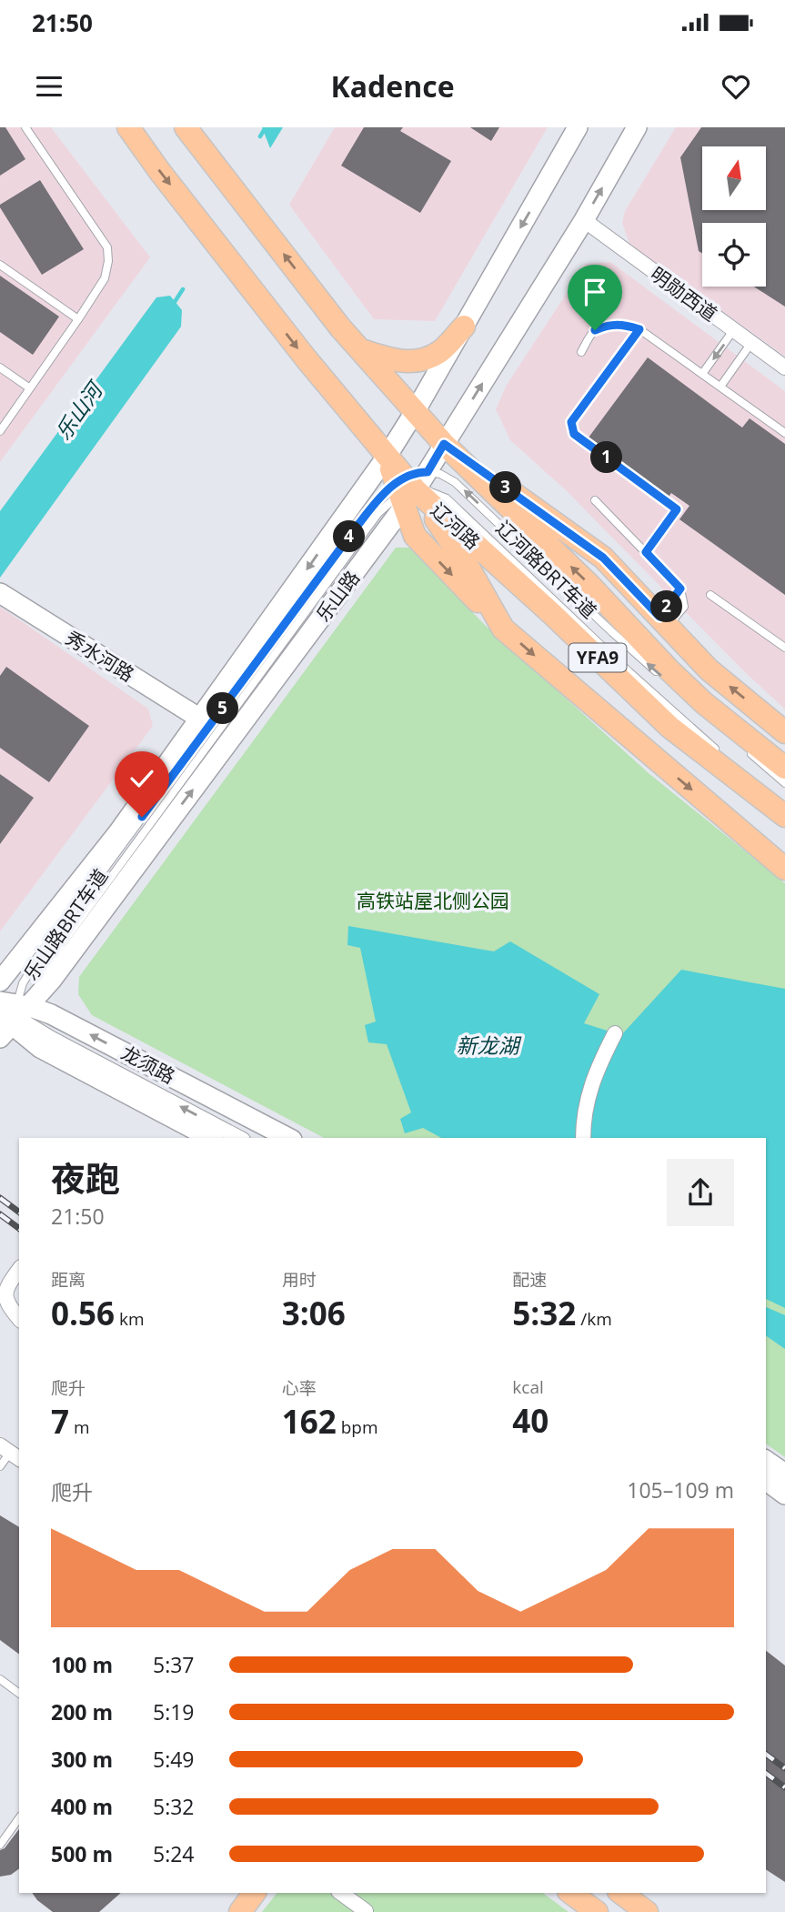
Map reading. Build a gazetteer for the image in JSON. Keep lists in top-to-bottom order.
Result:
{
  "streets": {
    "main road": [
      "辽河路",
      "乐山路",
      "秀水河路",
      "YFA9",
      "龙须路"
    ],
    "street": ["明勋西道"],
    "lane": ["辽河路BRT车道", "乐山路BRT车道"]
  },
  "crossings": [
    ["明勋西道", "乐山路"],
    ["辽河路", "辽河路BRT车道"],
    ["辽河路", "乐山路"],
    ["辽河路", "乐山路BRT车道"],
    ["辽河路BRT车道", "乐山路"],
    ["辽河路BRT车道", "乐山路BRT车道"],
    ["乐山路", "秀水河路"],
    ["乐山路", "YFA9"],
    ["乐山路", "乐山路BRT车道"],
    ["乐山路", "龙须路"],
    ["乐山路BRT车道", "龙须路"]
  ],
  "water": ["乐山河", "新龙湖"],
  "parks": ["高铁站屋北侧公园"],
  "north": "top",
  "page": {
    "status": "21:50",
    "header": "Kadence",
    "pins": [
      "1",
      "3",
      "4",
      "2",
      "5"
    ],
    "heading": ["夜跑", "21:50"],
    "stats": [
      ["距离", "0.56 km"],
      ["用时", "3:06"],
      ["配速", "5:32 /km"],
      ["爬升", "7 m"],
      ["心率", "162 bpm"],
      ["kcal", "40"]
    ],
    "chart": ["爬升", "105–109 m"],
    "list": [
      {
        "name": "100 m",
        "note": "5:37"
      },
      {
        "name": "200 m",
        "note": "5:19"
      },
      {
        "name": "300 m",
        "note": "5:49"
      },
      {
        "name": "400 m",
        "note": "5:32"
      },
      {
        "name": "500 m",
        "note": "5:24"
      }
    ]
  }
}
